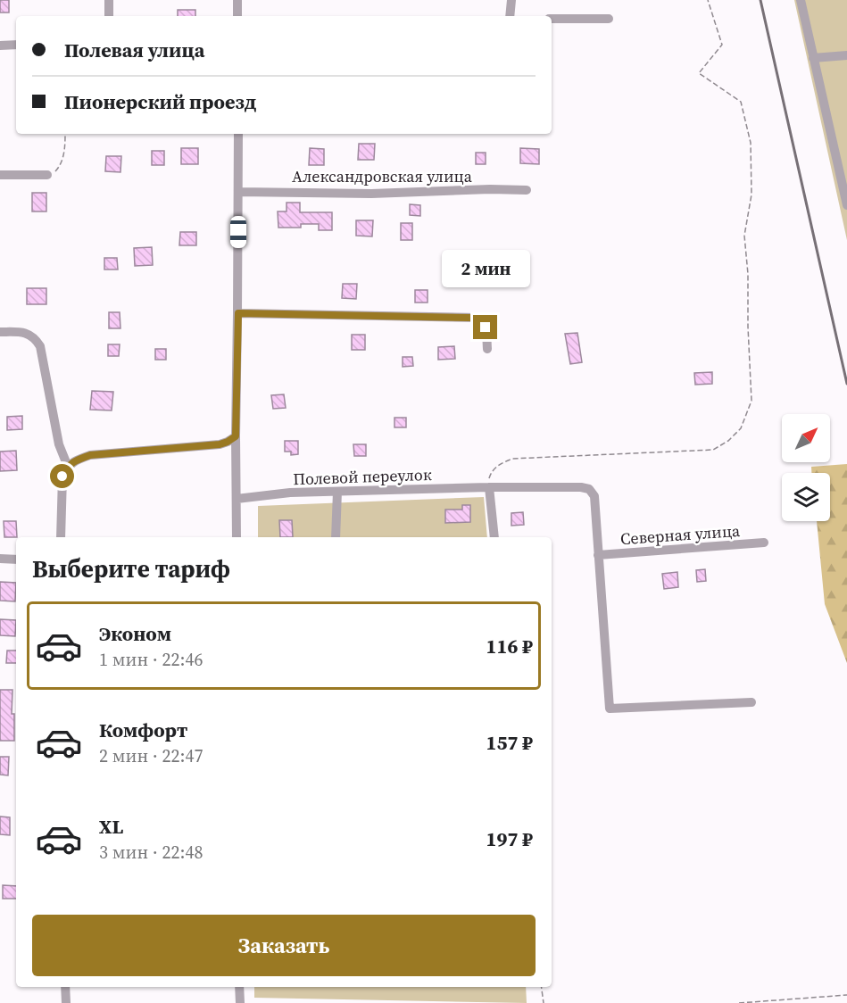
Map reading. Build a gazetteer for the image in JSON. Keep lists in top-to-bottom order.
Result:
{
  "streets": {
    "street": ["Александровская улица", "Полевой переулок", "Северная улица"]
  },
  "crossings": [
    ["Полевой переулок", "Северная улица"]
  ],
  "north": "top right",
  "page": {
    "banner": ["Полевая улица", "Пионерский проезд"],
    "bubble": "2 мин",
    "heading": "Выберите тариф",
    "list": [
      {
        "name": "Эконом",
        "note": "1 мин · 22:46",
        "value": "116 ₽"
      },
      {
        "name": "Комфорт",
        "note": "2 мин · 22:47",
        "value": "157 ₽"
      },
      {
        "name": "XL",
        "note": "3 мин · 22:48",
        "value": "197 ₽"
      }
    ],
    "buttons": "Заказать"
  }
}
